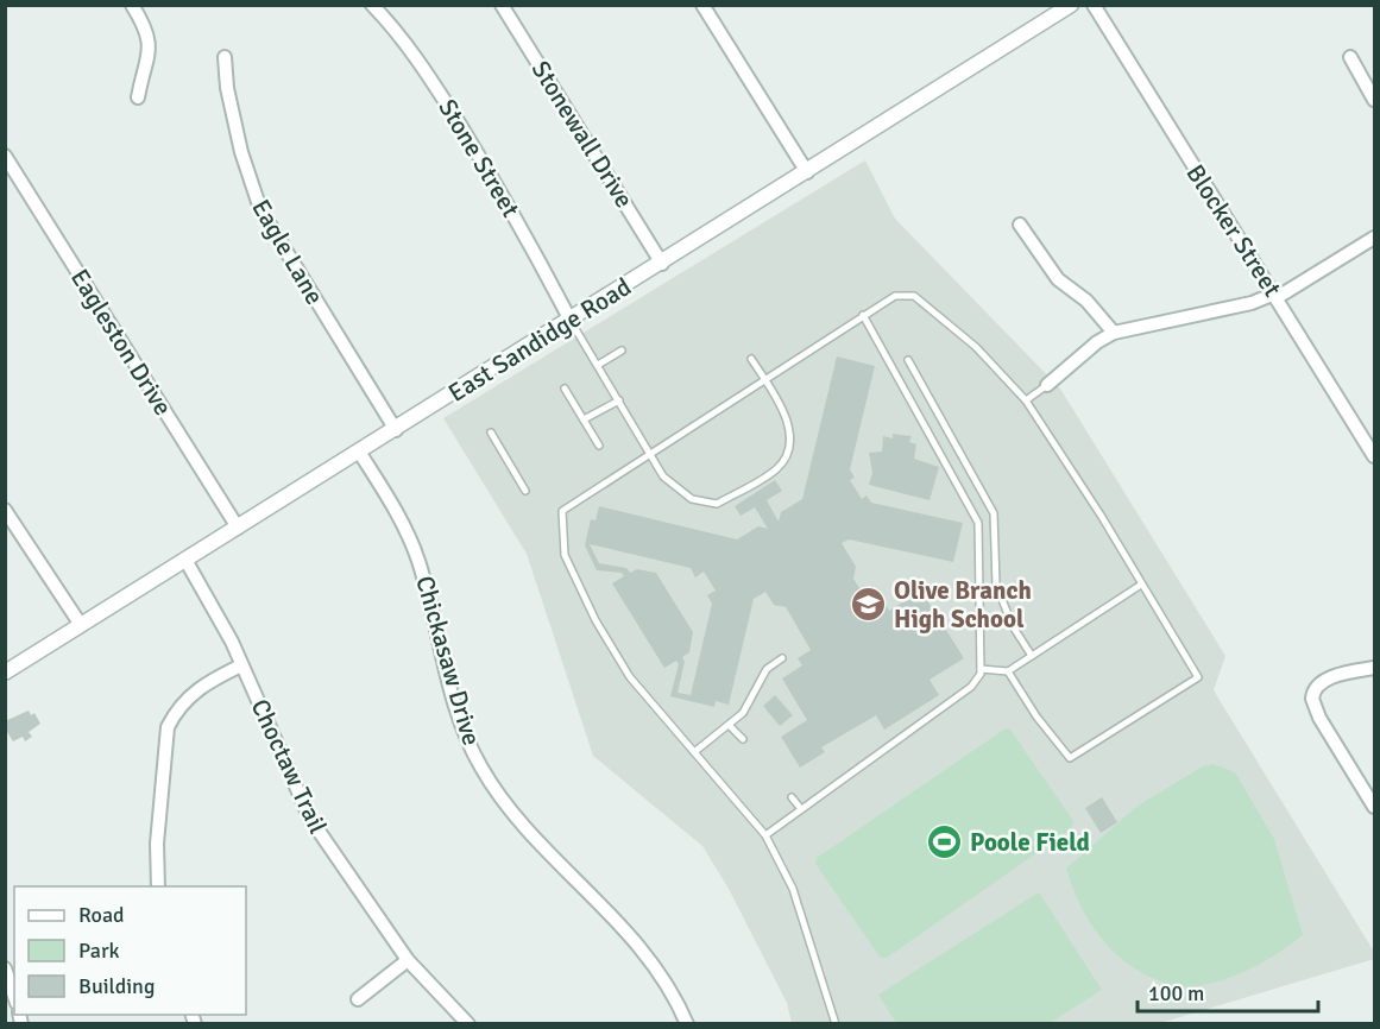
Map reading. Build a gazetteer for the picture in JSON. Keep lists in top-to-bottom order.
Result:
{
  "streets": {
    "street": [
      "Stonewall Drive",
      "Stone Street",
      "Blocker Street",
      "Eagle Lane",
      "East Sandidge Road",
      "Eagleston Drive",
      "Chickasaw Drive",
      "Choctaw Trail"
    ]
  },
  "crossings": [
    ["Stonewall Drive", "East Sandidge Road"],
    ["Stone Street", "East Sandidge Road"],
    ["Eagle Lane", "East Sandidge Road"],
    ["East Sandidge Road", "Eagleston Drive"],
    ["East Sandidge Road", "Chickasaw Drive"],
    ["East Sandidge Road", "Choctaw Trail"]
  ],
  "places": {
    "school or university": ["Olive Branch High School"],
    "sports": ["Poole Field"]
  },
  "legend": ["Road", "Park", "Building"],
  "scale_bar": "100 m"
}
